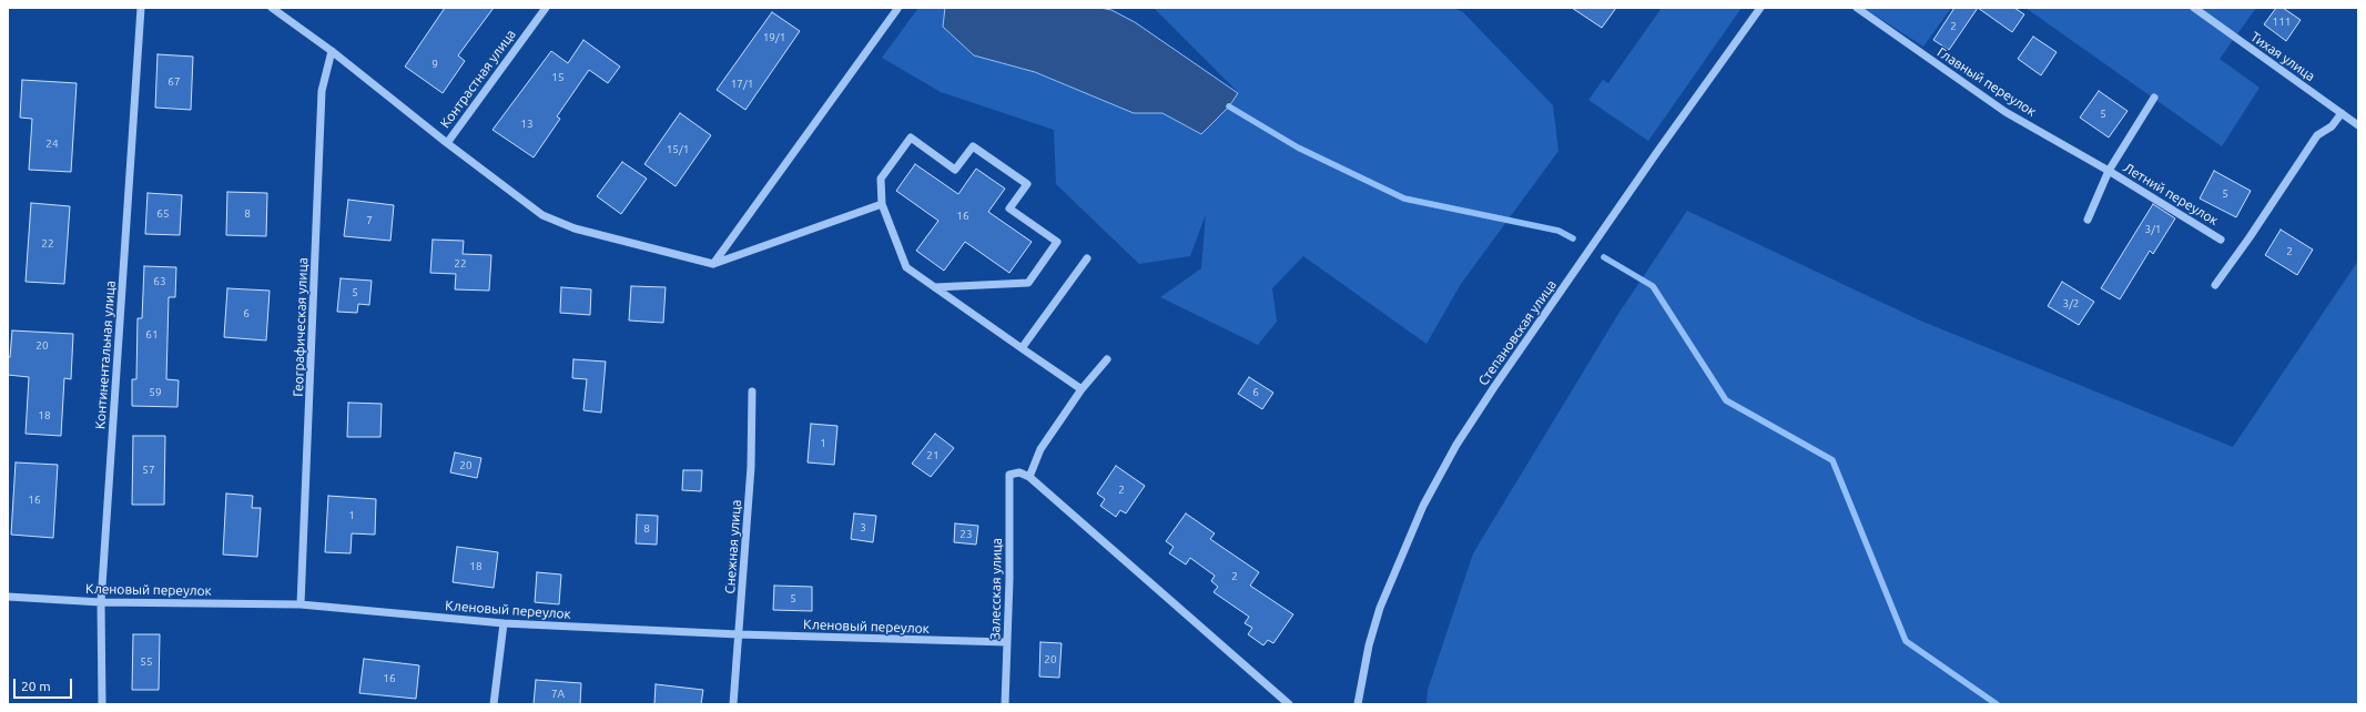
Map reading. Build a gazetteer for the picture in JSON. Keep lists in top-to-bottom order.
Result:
{
  "streets": {
    "street": [
      "Тихая улица",
      "Контрастная улица",
      "Главный переулок",
      "Летний переулок",
      "Географическая улица",
      "Степановская улица",
      "Континентальная улица",
      "Снежная улица",
      "Залесская улица",
      "Кленовый переулок"
    ]
  },
  "crossings": [
    ["Главный переулок", "Летний переулок"],
    ["Географическая улица", "Кленовый переулок"],
    ["Континентальная улица", "Кленовый переулок"],
    ["Снежная улица", "Кленовый переулок"],
    ["Залесская улица", "Кленовый переулок"]
  ],
  "house_numbers": [
    "111",
    "2",
    "19/1",
    "9",
    "15",
    "67",
    "17/1",
    "5",
    "13",
    "24",
    "15/1",
    "5",
    "65",
    "8",
    "16",
    "7",
    "3/1",
    "22",
    "2",
    "22",
    "63",
    "5",
    "3/2",
    "6",
    "61",
    "20",
    "59",
    "6",
    "18",
    "1",
    "21",
    "20",
    "57",
    "2",
    "16",
    "1",
    "3",
    "8",
    "23",
    "18",
    "2",
    "5",
    "20",
    "55",
    "16",
    "7А"
  ],
  "scale_bar": "20 m"
}
